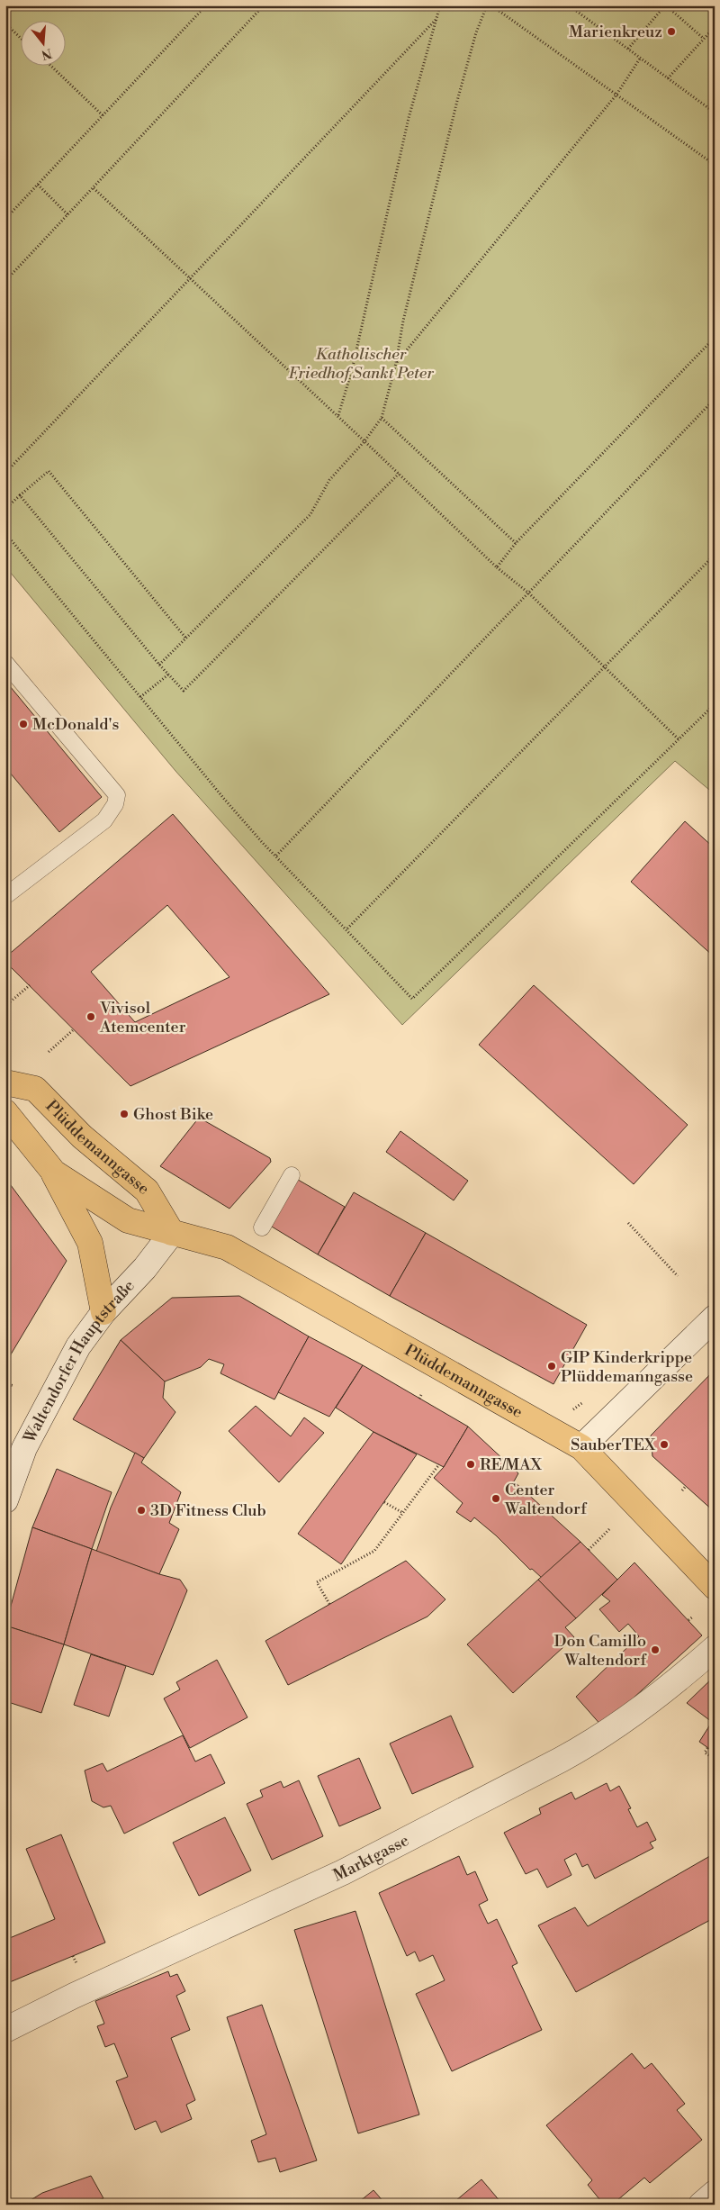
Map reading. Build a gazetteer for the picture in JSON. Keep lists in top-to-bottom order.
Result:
{
  "streets": {
    "main road": ["Plüddemanngasse"],
    "street": ["Waltendorfer Hauptstraße", "Marktgasse"]
  },
  "crossings": [
    ["Plüddemanngasse", "Waltendorfer Hauptstraße"]
  ],
  "parks": ["Katholischer Friedhof Sankt Peter"],
  "places": [
    "Marienkreuz",
    "McDonald's",
    "Vivisol Atemcenter",
    "Ghost Bike",
    "GIP Kinderkrippe Plüddemanngasse",
    "SauberTEX",
    "RE/MAX",
    "Center Waltendorf",
    "3D Fitness Club",
    "Don Camillo Waltendorf"
  ],
  "north": "bottom"
}
